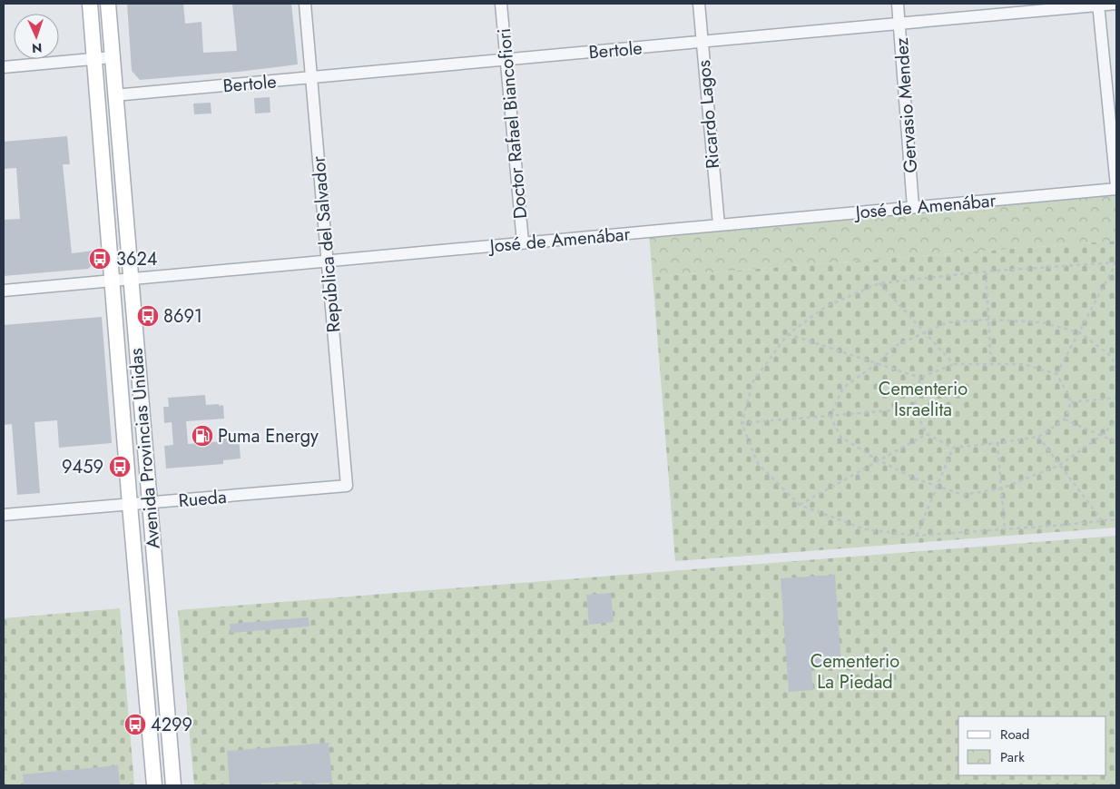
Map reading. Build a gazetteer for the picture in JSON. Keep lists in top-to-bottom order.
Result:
{
  "streets": {
    "main road": ["Avenida Provincias Unidas"],
    "street": [
      "Bertole",
      "Gervasio Mendez",
      "Ricardo Lagos",
      "Doctor Rafael Biancofiori",
      "José de Amenábar",
      "República del Salvador",
      "Rueda"
    ]
  },
  "crossings": [
    ["Bertole", "Gervasio Mendez"],
    ["Bertole", "Ricardo Lagos"],
    ["Bertole", "Doctor Rafael Biancofiori"],
    ["Bertole", "República del Salvador"],
    ["Bertole", "Avenida Provincias Unidas"],
    ["Gervasio Mendez", "José de Amenábar"],
    ["Ricardo Lagos", "José de Amenábar"],
    ["Doctor Rafael Biancofiori", "José de Amenábar"],
    ["José de Amenábar", "República del Salvador"],
    ["José de Amenábar", "Avenida Provincias Unidas"],
    ["República del Salvador", "Rueda"],
    ["Avenida Provincias Unidas", "Rueda"]
  ],
  "parks": ["Cementerio Israelita", "Cementerio La Piedad"],
  "places": {
    "bus stop": [
      "3624",
      "8691",
      "9459",
      "4299"
    ],
    "fuel station": ["Puma Energy"]
  },
  "legend": ["Road", "Park"],
  "north": "bottom"
}
